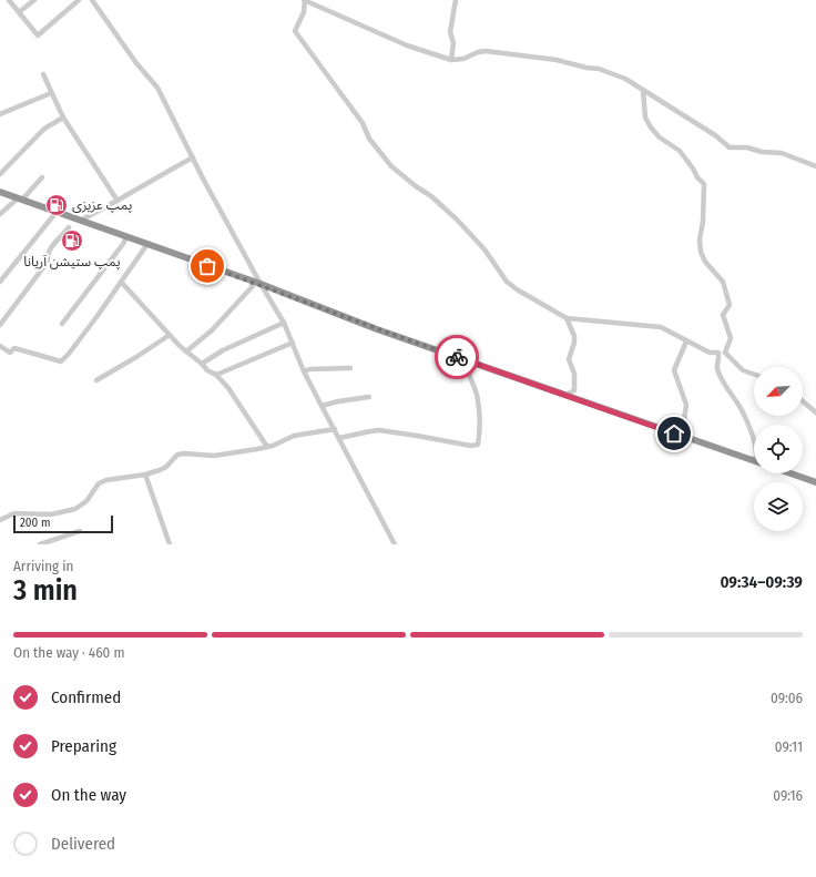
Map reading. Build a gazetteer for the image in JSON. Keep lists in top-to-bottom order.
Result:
{
  "places": {
    "fuel station": ["پمپ عزیزی", "پمپ ستیشن آریانا"]
  },
  "scale_bar": "200 m",
  "north": "bottom left",
  "page": {
    "scale": "200 m",
    "heading": ["3 min", "Arriving in", "09:34–09:39"],
    "bar": "On the way · 460 m",
    "list": [
      ["Confirmed", "09:06"],
      ["Preparing", "09:11"],
      ["On the way", "09:16"],
      "Delivered"
    ]
  }
}
